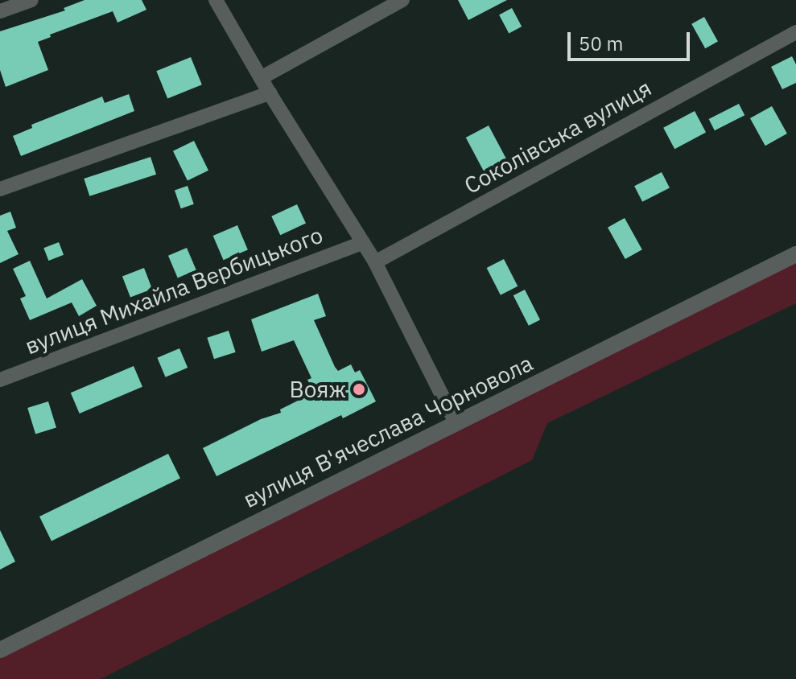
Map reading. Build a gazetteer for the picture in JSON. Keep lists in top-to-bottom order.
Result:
{
  "streets": {
    "street": ["Соколівська вулиця", "вулиця Михайла Вербицького", "вулиця В'ячеслава Чорновола"]
  },
  "places": ["Вояж"],
  "scale_bar": "50 m"
}
